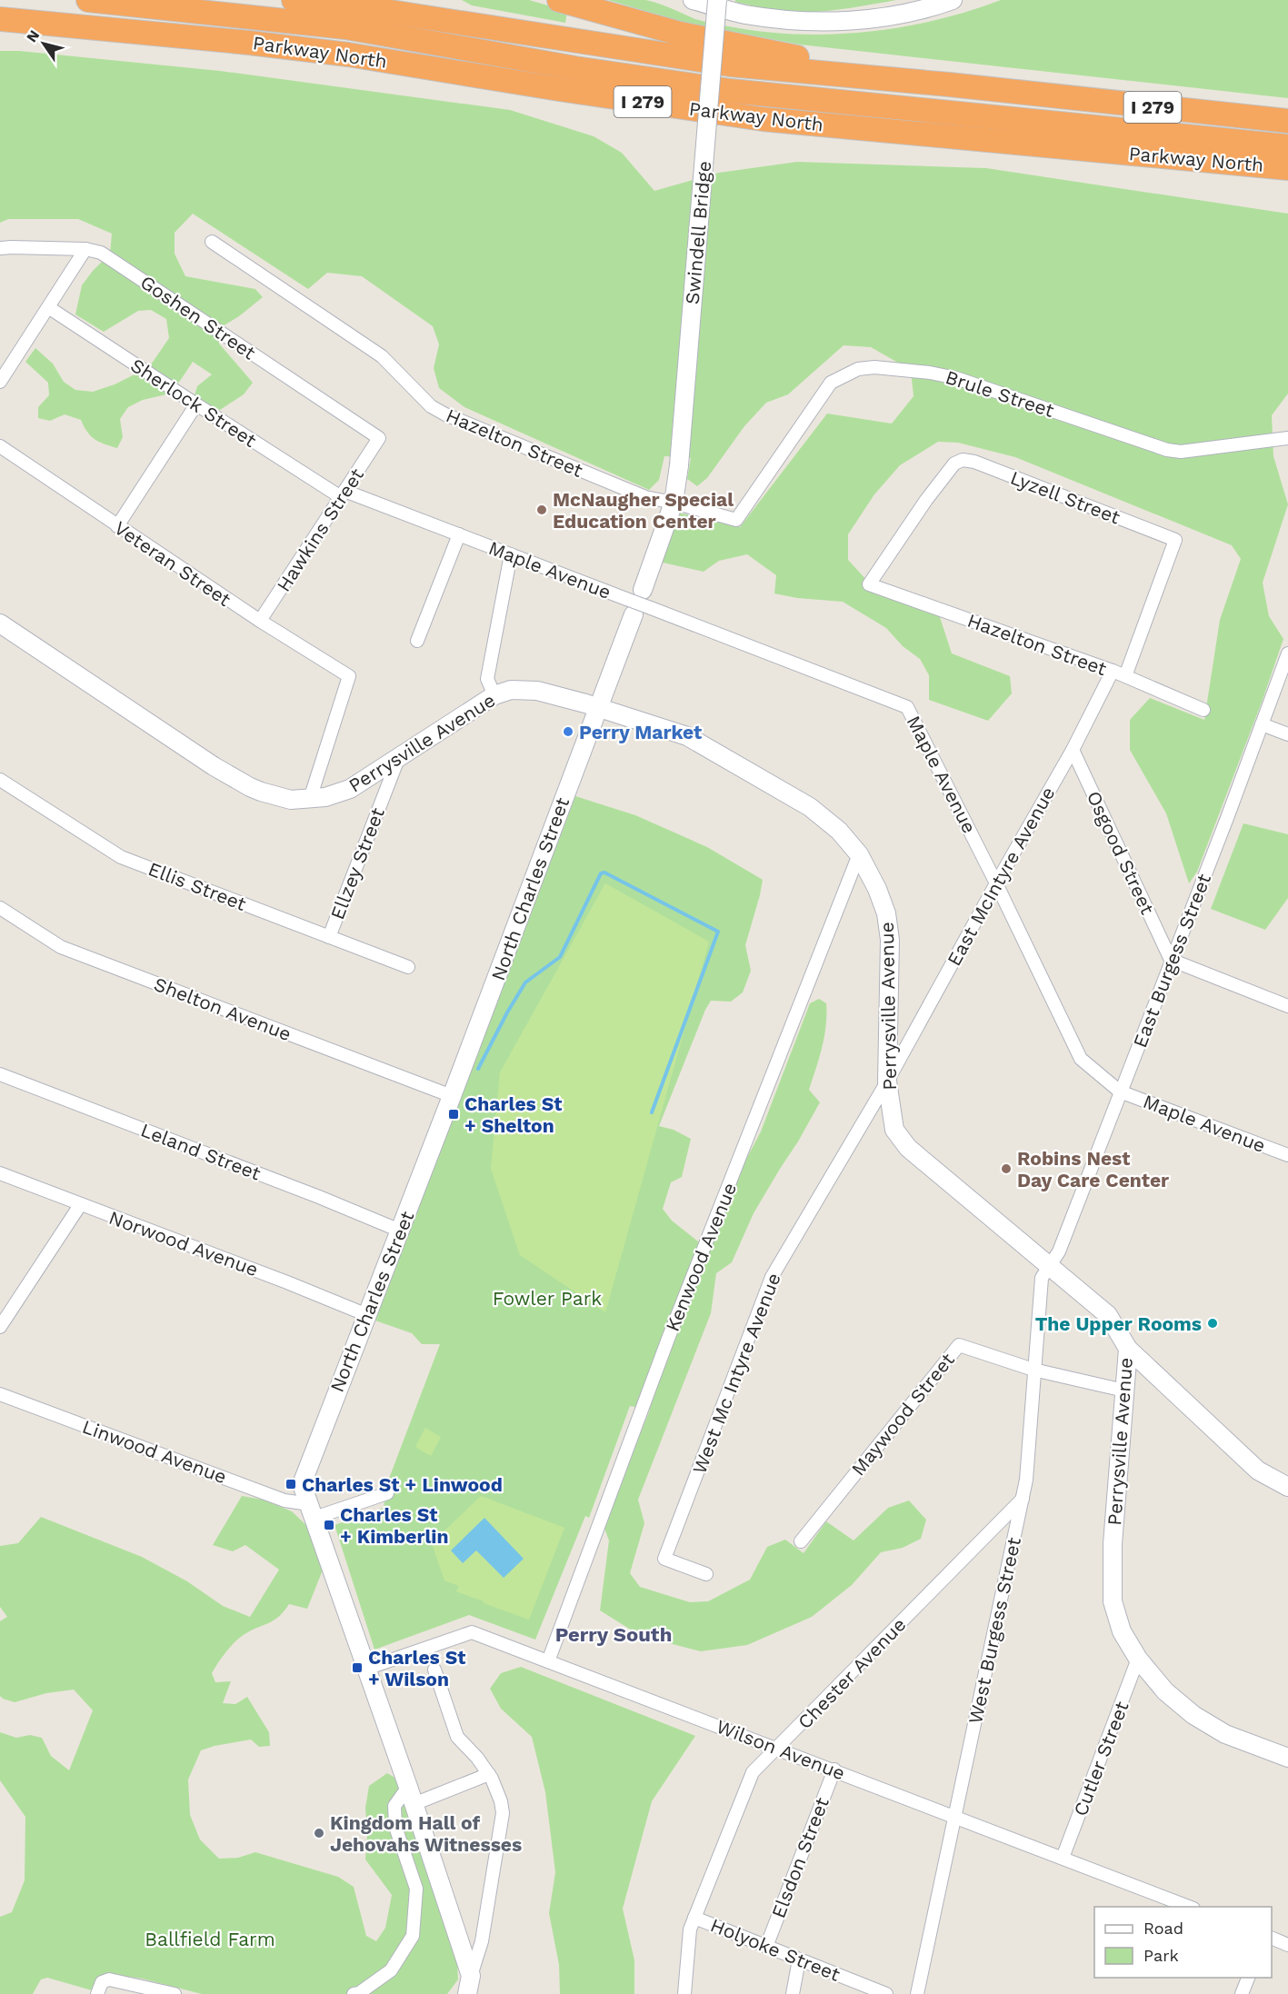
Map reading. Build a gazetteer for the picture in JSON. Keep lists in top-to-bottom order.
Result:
{
  "streets": {
    "highway": ["Parkway North", "I 279"],
    "street": [
      "Swindell Bridge",
      "Goshen Street",
      "Brule Street",
      "Sherlock Street",
      "Hazelton Street",
      "Lyzell Street",
      "Hawkins Street",
      "Veteran Street",
      "Maple Avenue",
      "Perrysville Avenue",
      "Osgood Street",
      "Ellzey Street",
      "East McIntyre Avenue",
      "Ellis Street",
      "North Charles Street",
      "East Burgess Street",
      "Shelton Avenue",
      "Leland Street",
      "Norwood Avenue",
      "Kenwood Avenue",
      "West Mc Intyre Avenue",
      "Maywood Street",
      "Linwood Avenue",
      "West Burgess Street",
      "Chester Avenue",
      "Wilson Avenue",
      "Cutler Street",
      "Elsdon Street",
      "Holyoke Street"
    ]
  },
  "crossings": [
    ["Swindell Bridge", "Hazelton Street"],
    ["Goshen Street", "Hawkins Street"],
    ["Brule Street", "Hazelton Street"],
    ["Sherlock Street", "Hawkins Street"],
    ["Sherlock Street", "Maple Avenue"],
    ["Hazelton Street", "Lyzell Street"],
    ["Hazelton Street", "East McIntyre Avenue"],
    ["Hawkins Street", "Veteran Street"],
    ["Hawkins Street", "Maple Avenue"],
    ["Veteran Street", "Perrysville Avenue"],
    ["Maple Avenue", "East McIntyre Avenue"],
    ["Maple Avenue", "North Charles Street"],
    ["Maple Avenue", "East Burgess Street"],
    ["Perrysville Avenue", "Ellzey Street"],
    ["Perrysville Avenue", "East McIntyre Avenue"],
    ["Perrysville Avenue", "North Charles Street"],
    ["Perrysville Avenue", "East Burgess Street"],
    ["Perrysville Avenue", "Kenwood Avenue"],
    ["Perrysville Avenue", "West Mc Intyre Avenue"],
    ["Perrysville Avenue", "Maywood Street"],
    ["Perrysville Avenue", "West Burgess Street"],
    ["Perrysville Avenue", "Cutler Street"],
    ["Osgood Street", "East McIntyre Avenue"],
    ["Osgood Street", "East Burgess Street"],
    ["Ellzey Street", "Ellis Street"],
    ["East McIntyre Avenue", "West Mc Intyre Avenue"],
    ["North Charles Street", "Shelton Avenue"],
    ["North Charles Street", "Leland Street"],
    ["North Charles Street", "Norwood Avenue"],
    ["North Charles Street", "Linwood Avenue"],
    ["North Charles Street", "Wilson Avenue"],
    ["East Burgess Street", "West Burgess Street"],
    ["Kenwood Avenue", "Wilson Avenue"],
    ["Maywood Street", "West Burgess Street"],
    ["West Burgess Street", "Chester Avenue"],
    ["West Burgess Street", "Wilson Avenue"],
    ["Chester Avenue", "Wilson Avenue"],
    ["Chester Avenue", "Holyoke Street"],
    ["Wilson Avenue", "Cutler Street"],
    ["Wilson Avenue", "Elsdon Street"],
    ["Elsdon Street", "Holyoke Street"]
  ],
  "districts": ["Perry South"],
  "parks": ["Fowler Park", "Ballfield Farm"],
  "places": {
    "other": [
      "McNaugher Special Education Center",
      "Perry Market",
      "Robins Nest Day Care Center",
      "The Upper Rooms",
      "Kingdom Hall of Jehovahs Witnesses"
    ],
    "transit": [
      "Charles St + Shelton",
      "Charles St + Linwood",
      "Charles St + Kimberlin",
      "Charles St + Wilson"
    ]
  },
  "legend": ["Road", "Park"],
  "north": "top left"
}
